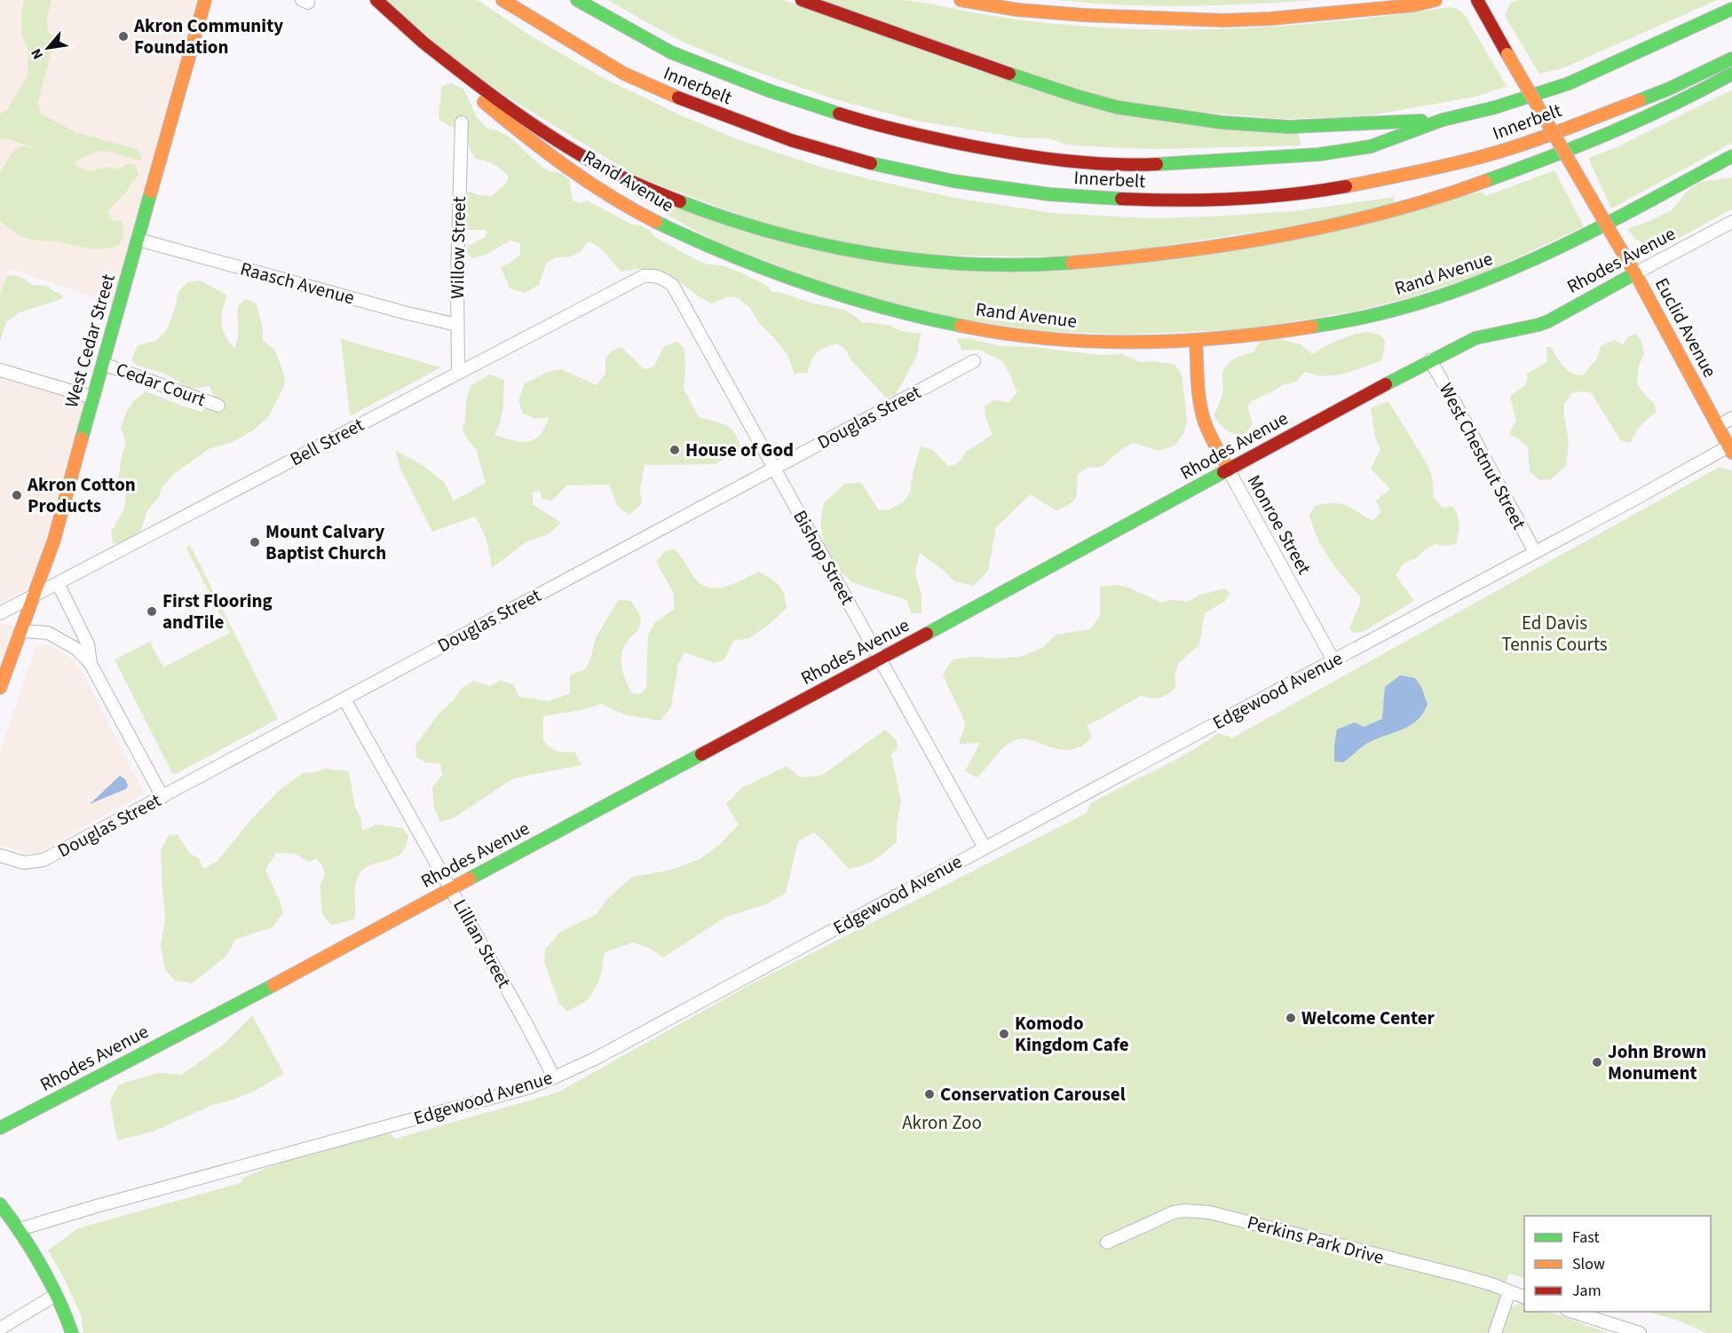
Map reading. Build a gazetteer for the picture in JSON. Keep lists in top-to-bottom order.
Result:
{
  "streets": {
    "main road": [
      "Innerbelt",
      "Rand Avenue",
      "Rhodes Avenue",
      "Euclid Avenue",
      "West Cedar Street",
      "Monroe Street"
    ],
    "street": [
      "Willow Street",
      "Raasch Avenue",
      "Cedar Court",
      "Douglas Street",
      "Bell Street",
      "West Chestnut Street",
      "Bishop Street",
      "Edgewood Avenue",
      "Lillian Street",
      "Perkins Park Drive"
    ]
  },
  "crossings": [
    ["Rand Avenue", "Monroe Street"],
    ["Willow Street", "Raasch Avenue"],
    ["Willow Street", "Bell Street"],
    ["Rhodes Avenue", "Euclid Avenue"],
    ["Rhodes Avenue", "West Chestnut Street"],
    ["Rhodes Avenue", "Monroe Street"],
    ["Rhodes Avenue", "Bishop Street"],
    ["Rhodes Avenue", "Lillian Street"],
    ["Raasch Avenue", "West Cedar Street"],
    ["Euclid Avenue", "Edgewood Avenue"],
    ["West Cedar Street", "Cedar Court"],
    ["West Cedar Street", "Bell Street"],
    ["Douglas Street", "Bishop Street"],
    ["Douglas Street", "Lillian Street"],
    ["Bell Street", "Bishop Street"],
    ["West Chestnut Street", "Edgewood Avenue"],
    ["Monroe Street", "Edgewood Avenue"],
    ["Bishop Street", "Edgewood Avenue"],
    ["Edgewood Avenue", "Lillian Street"]
  ],
  "parks": ["Ed Davis Tennis Courts", "Akron Zoo"],
  "places": [
    "Akron Community Foundation",
    "House of God",
    "Akron Cotton Products",
    "Mount Calvary Baptist Church",
    "First Flooring andTile",
    "Welcome Center",
    "Komodo Kingdom Cafe",
    "John Brown Monument",
    "Conservation Carousel"
  ],
  "legend": ["Fast", "Slow", "Jam"],
  "north": "bottom left"
}
